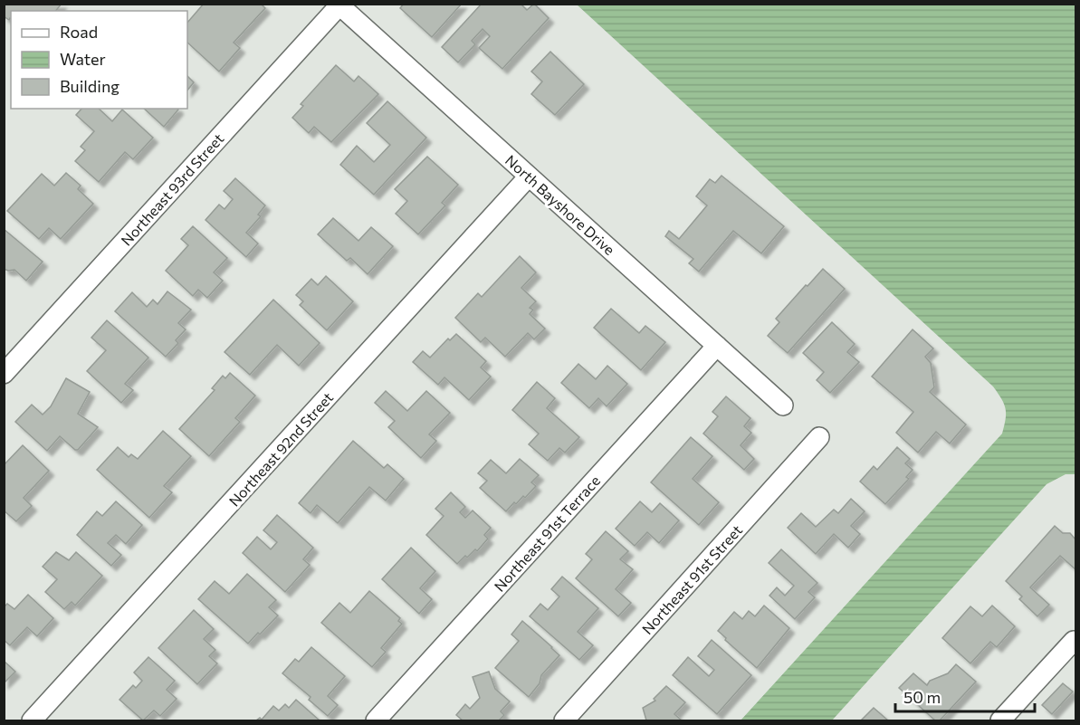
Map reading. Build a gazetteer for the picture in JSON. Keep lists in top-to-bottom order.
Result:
{
  "streets": {
    "street": [
      "Northeast 93rd Street",
      "North Bayshore Drive",
      "Northeast 92nd Street",
      "Northeast 91st Terrace",
      "Northeast 91st Street"
    ]
  },
  "crossings": [
    ["Northeast 93rd Street", "North Bayshore Drive"],
    ["North Bayshore Drive", "Northeast 92nd Street"],
    ["North Bayshore Drive", "Northeast 91st Terrace"]
  ],
  "legend": ["Road", "Water", "Building"],
  "scale_bar": "50 m"
}
